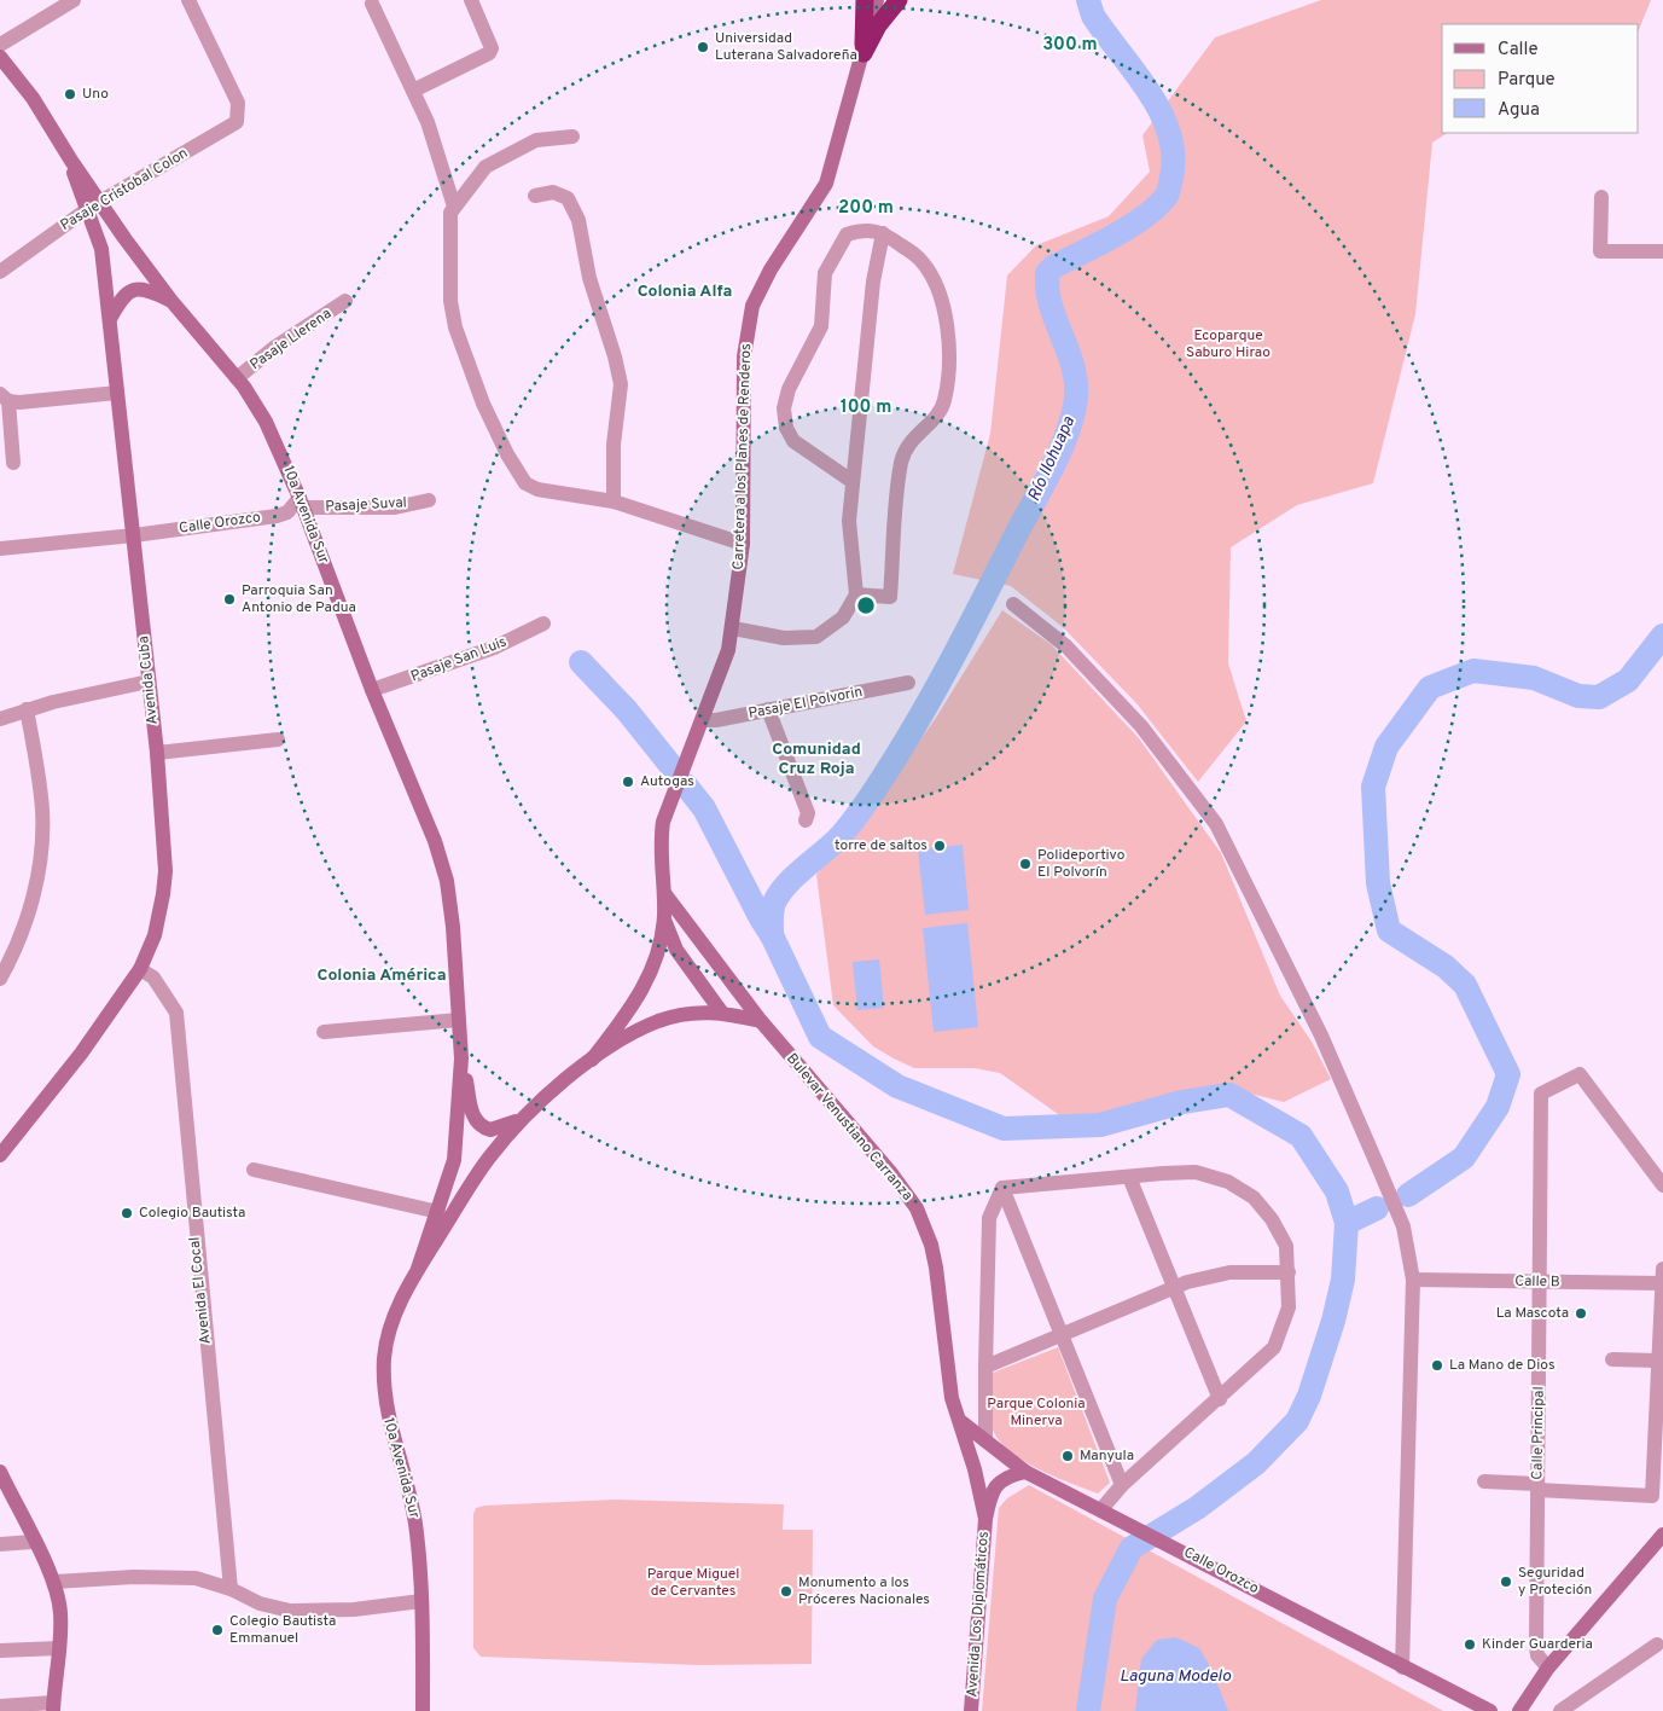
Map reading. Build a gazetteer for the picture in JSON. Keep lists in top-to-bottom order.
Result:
{
  "streets": {
    "main road": [
      "Carretera a los Planes de Renderos",
      "10a Avenida Sur",
      "Calle Orozco",
      "Avenida Cuba",
      "Bulevar Venustiano Carranza",
      "Avenida Los Diplomáticos"
    ],
    "street": [
      "Pasaje Cristobal Colon",
      "Pasaje Llerena",
      "Pasaje Suval",
      "Pasaje San Luis",
      "Pasaje El Polvorin",
      "Calle B",
      "Avenida El Cocal",
      "Calle Principal"
    ]
  },
  "crossings": [
    ["Pasaje Cristobal Colon", "10a Avenida Sur"],
    ["Pasaje Cristobal Colon", "Avenida Cuba"],
    ["Pasaje Llerena", "10a Avenida Sur"],
    ["Carretera a los Planes de Renderos", "Pasaje El Polvorin"],
    ["Pasaje Suval", "10a Avenida Sur"],
    ["Pasaje Suval", "Calle Orozco"],
    ["10a Avenida Sur", "Calle Orozco"],
    ["10a Avenida Sur", "Pasaje San Luis"],
    ["10a Avenida Sur", "Avenida Cuba"],
    ["Calle Orozco", "Avenida Cuba"],
    ["Calle Orozco", "Bulevar Venustiano Carranza"],
    ["Calle Orozco", "Avenida Los Diplomáticos"],
    ["Avenida Cuba", "Avenida El Cocal"],
    ["Bulevar Venustiano Carranza", "Avenida Los Diplomáticos"],
    ["Calle B", "Calle Principal"]
  ],
  "districts": ["Colonia Alfa", "Comunidad Cruz Roja", "Colonia América"],
  "water": ["Río Ilohuapa", "Laguna Modelo"],
  "parks": ["Ecoparque Saburo Hirao", "Parque Colonia Minerva", "Parque Miguel de Cervantes"],
  "places": [
    "Universidad Luterana Salvadoreña",
    "Uno",
    "Parroquia San Antonio de Padua",
    "Autogas",
    "torre de saltos",
    "Polideportivo El Polvorín",
    "Colegio Bautista",
    "La Mascota",
    "La Mano de Dios",
    "Manyula",
    "Seguridad y Proteción",
    "Monumento a los Próceres Nacionales",
    "Colegio Bautista Emmanuel",
    "Kinder Guarderia"
  ],
  "legend": ["Calle", "Parque", "Agua"],
  "rings": ["300 m", "200 m", "100 m"]
}
